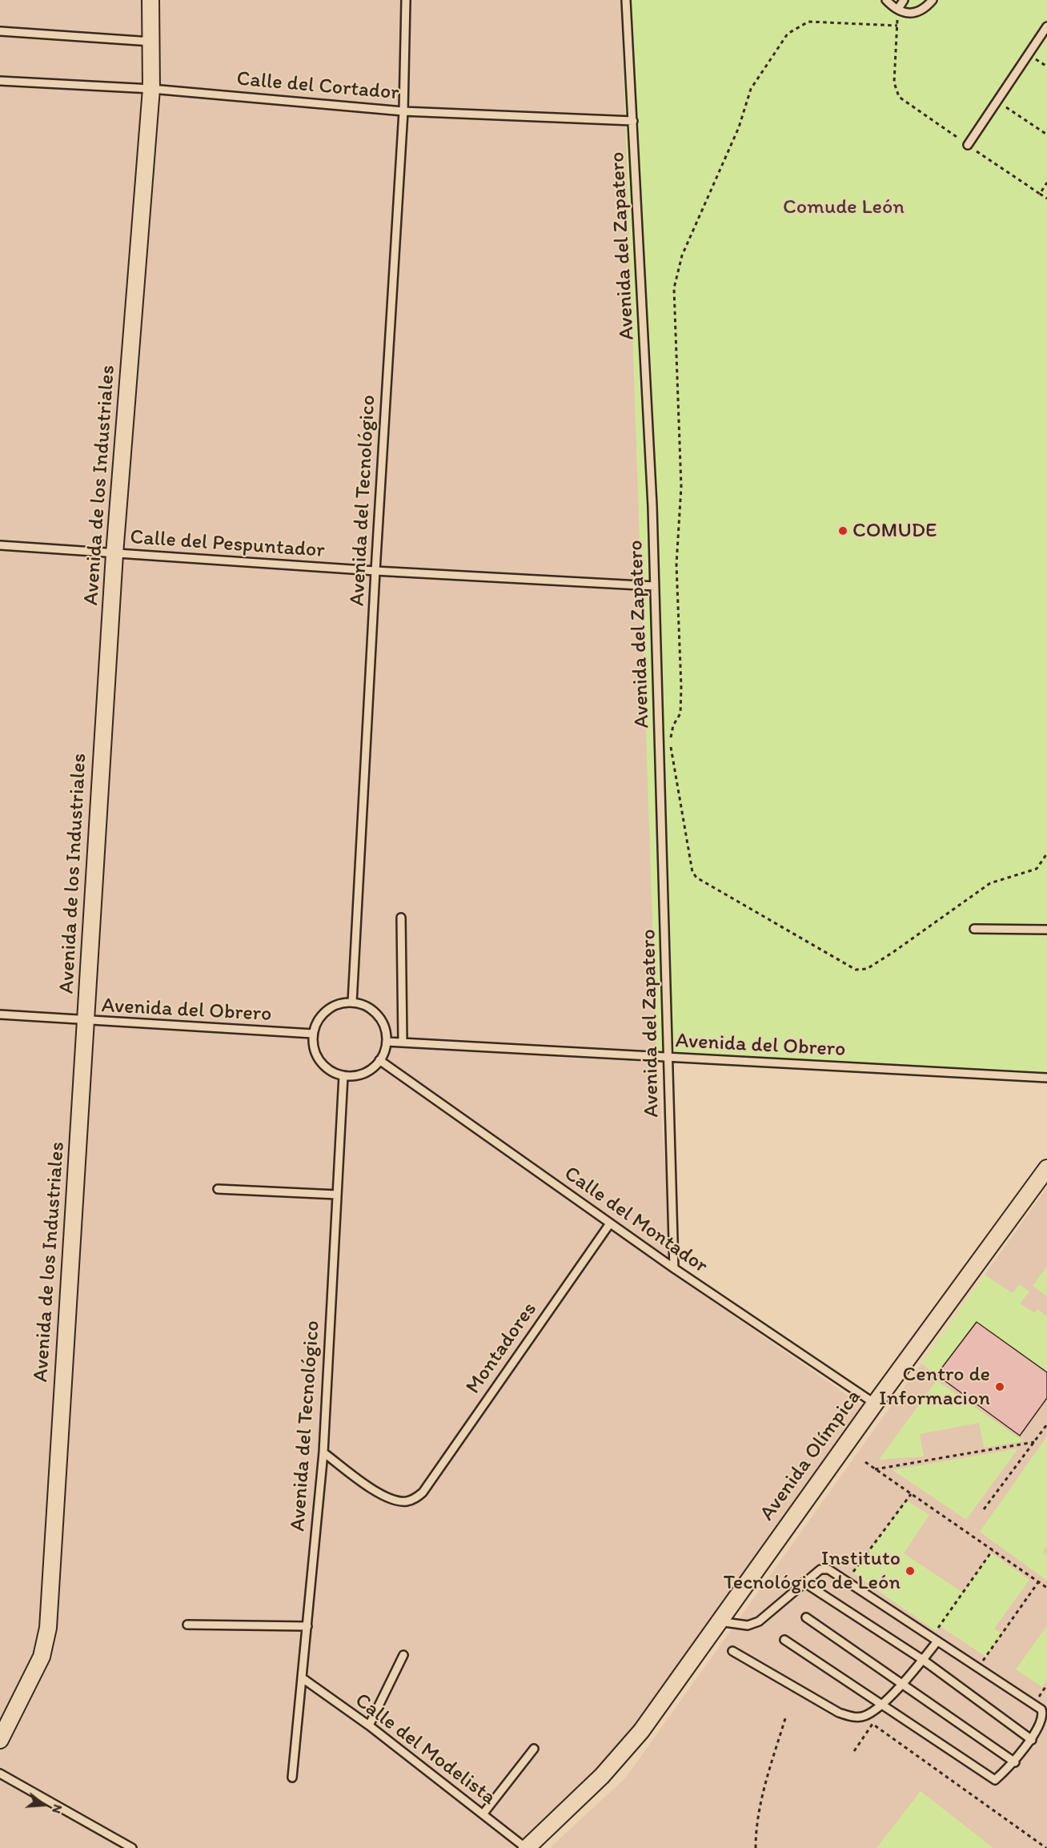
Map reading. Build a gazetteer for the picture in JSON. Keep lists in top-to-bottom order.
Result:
{
  "streets": {
    "street": ["Avenida de los Industriales", "Avenida Olímpica"],
    "lane": [
      "Calle del Cortador",
      "Avenida del Zapatero",
      "Avenida del Tecnológico",
      "Calle del Pespuntador",
      "Avenida del Obrero",
      "Calle del Montador",
      "Montadores",
      "Calle del Modelista"
    ]
  },
  "crossings": [
    ["Calle del Cortador", "Avenida del Zapatero"],
    ["Calle del Cortador", "Avenida de los Industriales"],
    ["Calle del Cortador", "Avenida del Tecnológico"],
    ["Avenida del Zapatero", "Calle del Pespuntador"],
    ["Avenida del Zapatero", "Avenida del Obrero"],
    ["Avenida del Zapatero", "Calle del Montador"],
    ["Avenida de los Industriales", "Calle del Pespuntador"],
    ["Avenida de los Industriales", "Avenida del Obrero"],
    ["Avenida del Tecnológico", "Calle del Pespuntador"],
    ["Avenida del Tecnológico", "Avenida del Obrero"],
    ["Avenida del Tecnológico", "Calle del Montador"],
    ["Avenida del Tecnológico", "Montadores"],
    ["Avenida del Tecnológico", "Calle del Modelista"],
    ["Avenida del Obrero", "Calle del Montador"],
    ["Calle del Montador", "Montadores"],
    ["Calle del Montador", "Avenida Olímpica"],
    ["Avenida Olímpica", "Calle del Modelista"]
  ],
  "parks": ["Comude León"],
  "places": ["COMUDE", "Centro de Informacion", "Instituto Tecnológico de León"],
  "north": "right"
}
